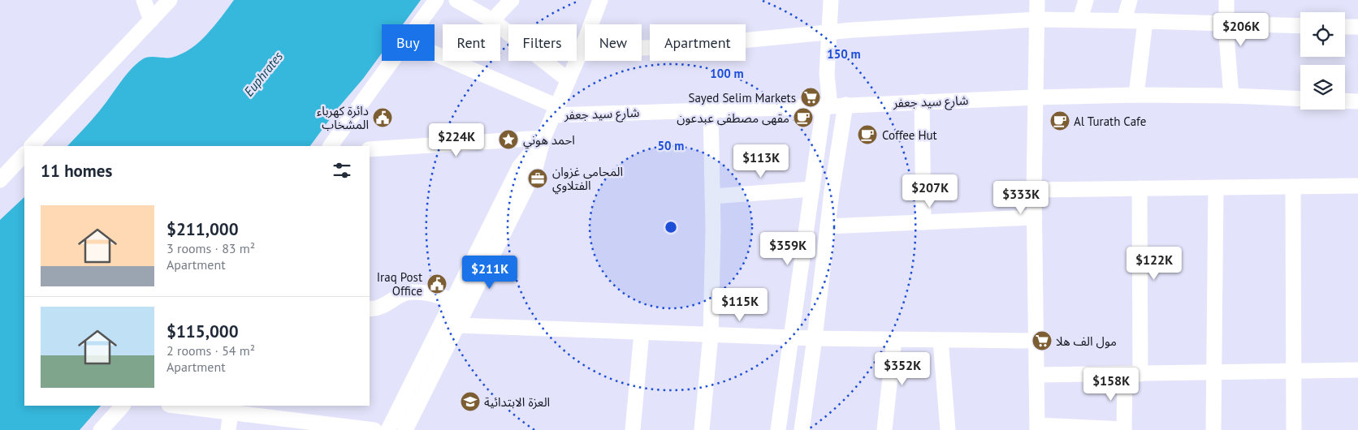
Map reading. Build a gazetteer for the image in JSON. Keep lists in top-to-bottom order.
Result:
{
  "streets": {
    "street": ["شارع سيد جعفر"]
  },
  "water": ["Euphrates"],
  "places": {
    "supermarket": ["Sayed Selim Markets", "مول الف هلا"],
    "public building": ["دائرة كهرباء المشخاب", "Iraq Post Office"],
    "cafe": ["مقهى مصطفى عبدعون", "Al Turath Cafe", "Coffee Hut"],
    "place": ["احمد هوني"],
    "office": ["المحامي غزوان الفتلاوي"],
    "school or university": ["العزة الابتدائية"]
  },
  "page": {
    "price": [
      "$206K",
      "$224K",
      "$113K",
      "$207K",
      "$333K",
      "$359K",
      "$122K",
      "$211K",
      "$115K",
      "$352K",
      "$158K"
    ],
    "chip": [
      "Buy",
      "Rent",
      "Filters",
      "New",
      "Apartment"
    ],
    "heading": "11 homes",
    "list": [
      {
        "name": "$211,000",
        "note": "3 rooms · 83 m² · Apartment"
      },
      {
        "name": "$115,000",
        "note": "2 rooms · 54 m² · Apartment"
      }
    ]
  },
  "rings": ["150 m", "100 m", "50 m"]
}
